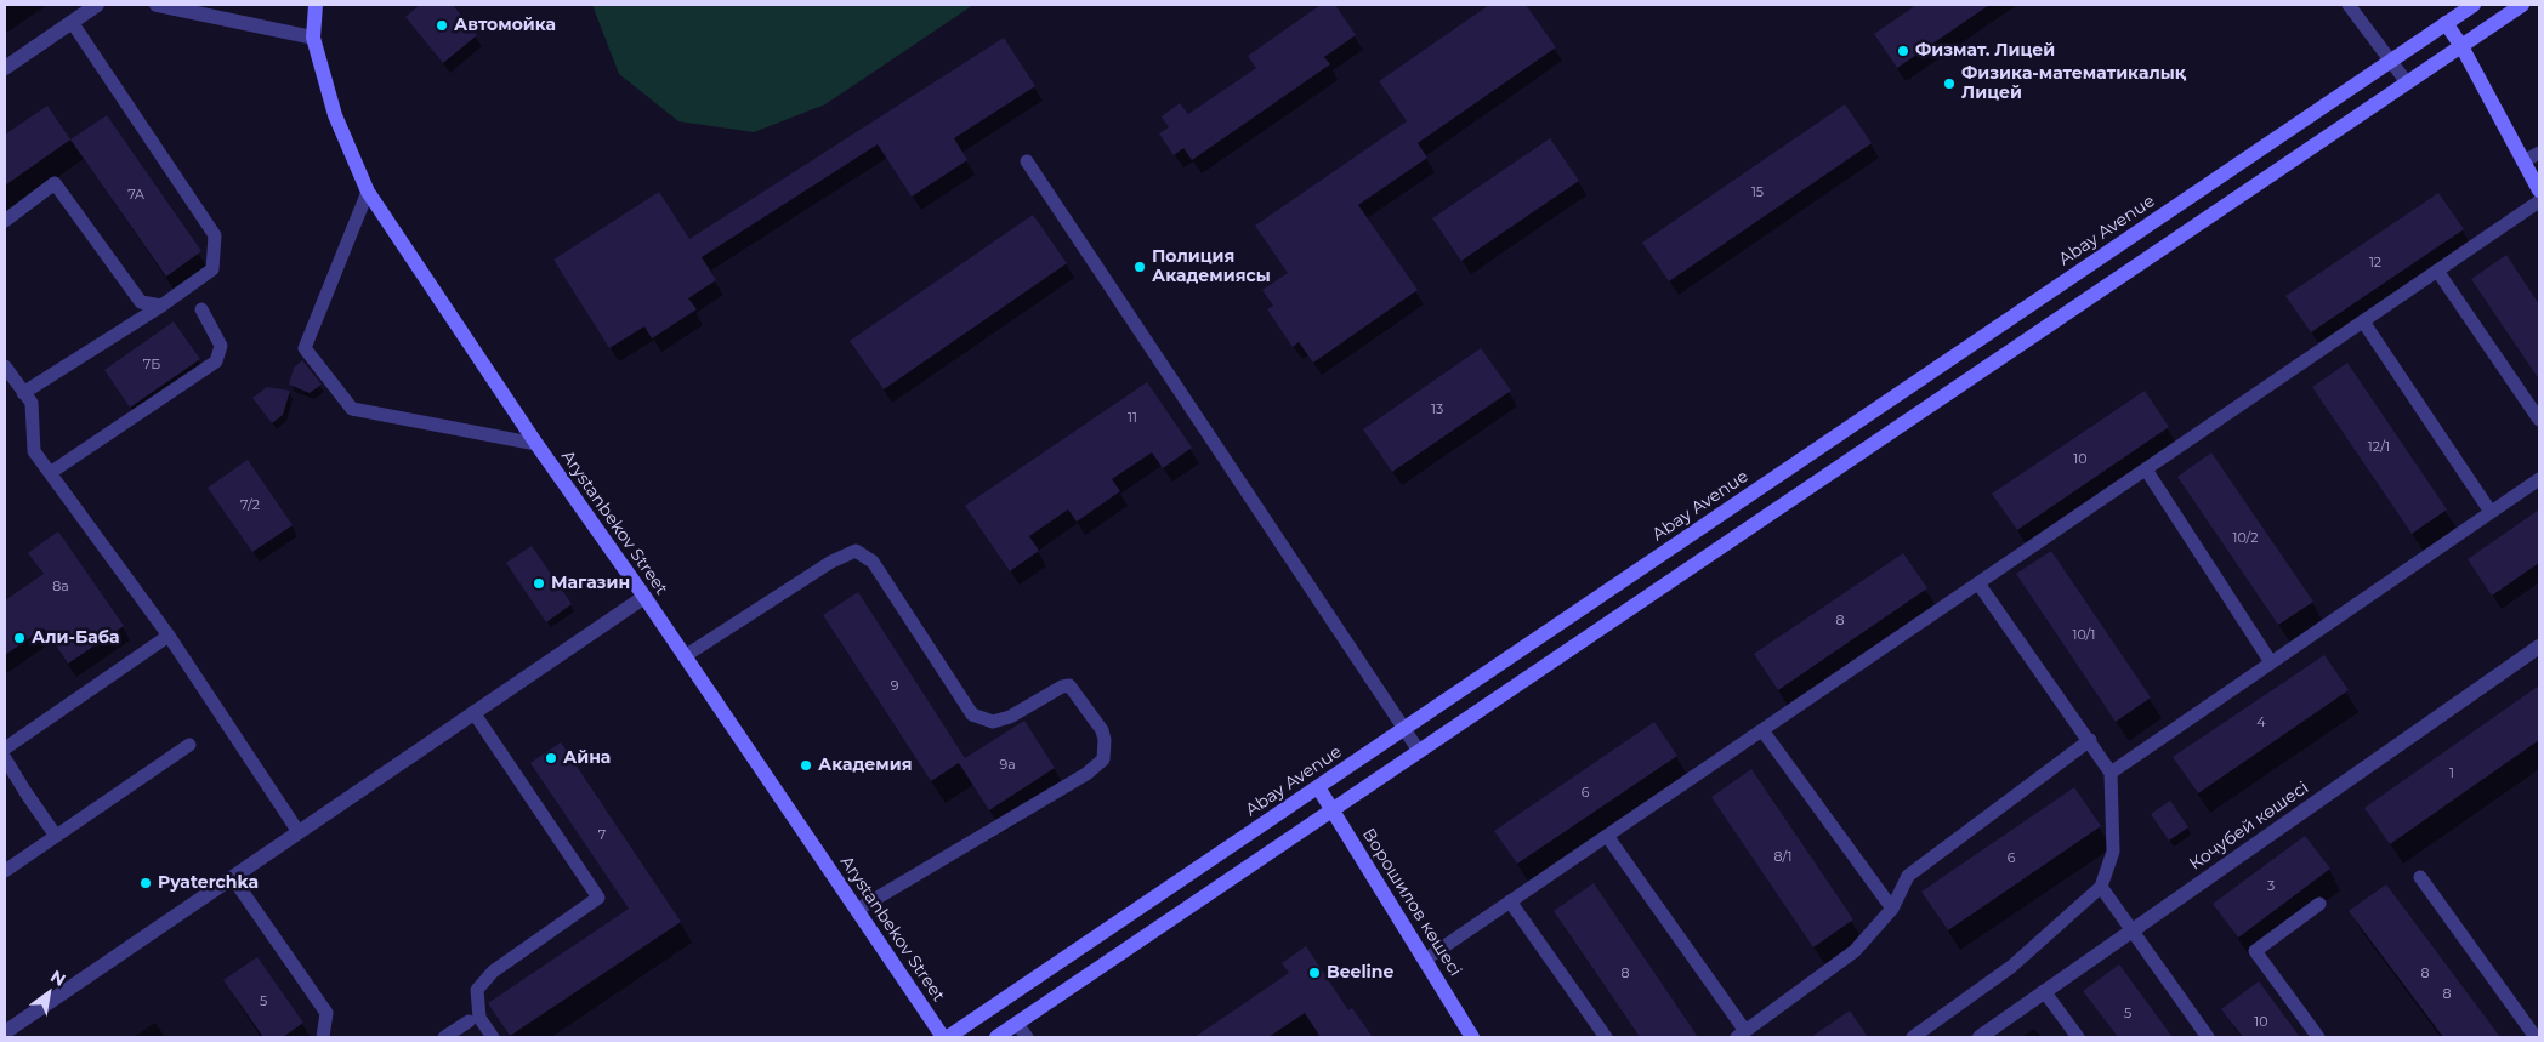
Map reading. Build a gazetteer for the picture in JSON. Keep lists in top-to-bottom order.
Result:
{
  "streets": {
    "main road": ["Abay Avenue", "Arystanbekov Street", "Ворошилов көшесі"],
    "street": ["Кочубей көшесі"]
  },
  "crossings": [
    ["Abay Avenue", "Arystanbekov Street"],
    ["Abay Avenue", "Ворошилов көшесі"]
  ],
  "places": [
    "Автомойка",
    "Физмат. Лицей",
    "Физика-математикалық Лицей",
    "Полиция Академиясы",
    "Магазин",
    "Али-Баба",
    "Айна",
    "Академия",
    "Pyaterchka",
    "Beeline"
  ],
  "house_numbers": [
    "15",
    "7A",
    "12",
    "7Б",
    "13",
    "11",
    "12/1",
    "10",
    "7/2",
    "10/2",
    "8а",
    "8",
    "10/1",
    "9",
    "4",
    "9а",
    "1",
    "6",
    "7",
    "8/1",
    "6",
    "3",
    "8",
    "8",
    "8",
    "5",
    "5",
    "10"
  ],
  "north": "top right"
}
